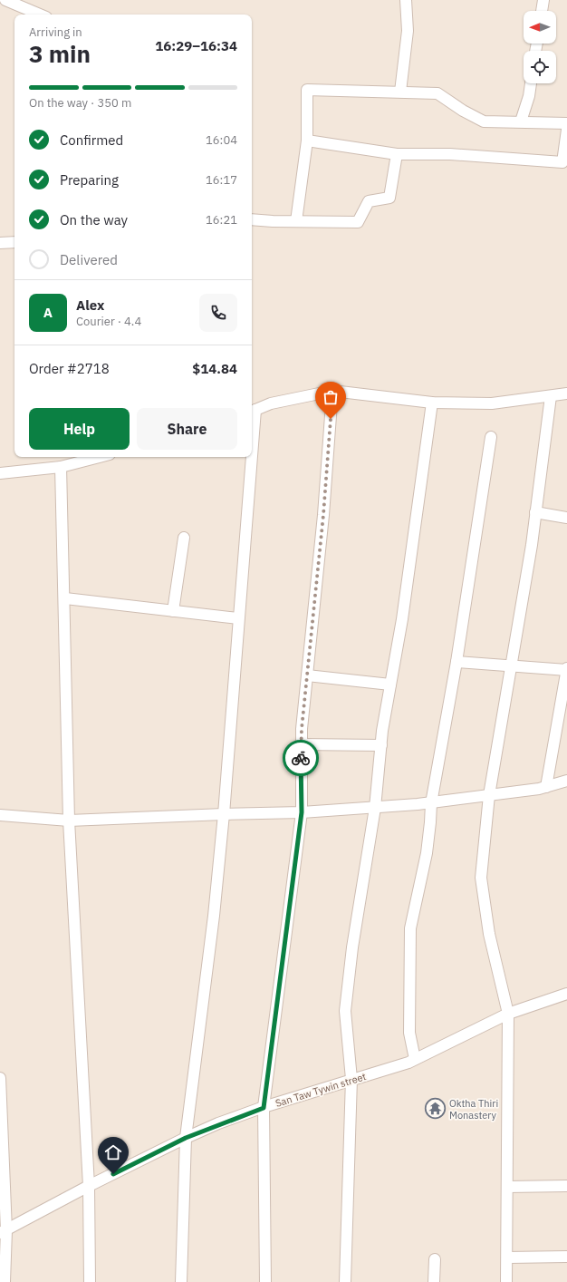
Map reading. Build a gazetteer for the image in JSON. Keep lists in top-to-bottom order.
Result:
{
  "streets": {
    "street": ["San Taw Tywin street"]
  },
  "places": {
    "temple": ["Oktha Thiri Monastery"]
  },
  "north": "left",
  "page": {
    "heading": ["3 min", "Arriving in", "16:29–16:34"],
    "panel": [
      "Alex",
      "Courier · 4.4",
      "Order #2718",
      "$14.84"
    ],
    "bar": "On the way · 350 m",
    "list": [
      ["Confirmed", "16:04"],
      ["Preparing", "16:17"],
      ["On the way", "16:21"],
      "Delivered"
    ],
    "round": "A",
    "buttons": ["Help", "Share"]
  }
}
